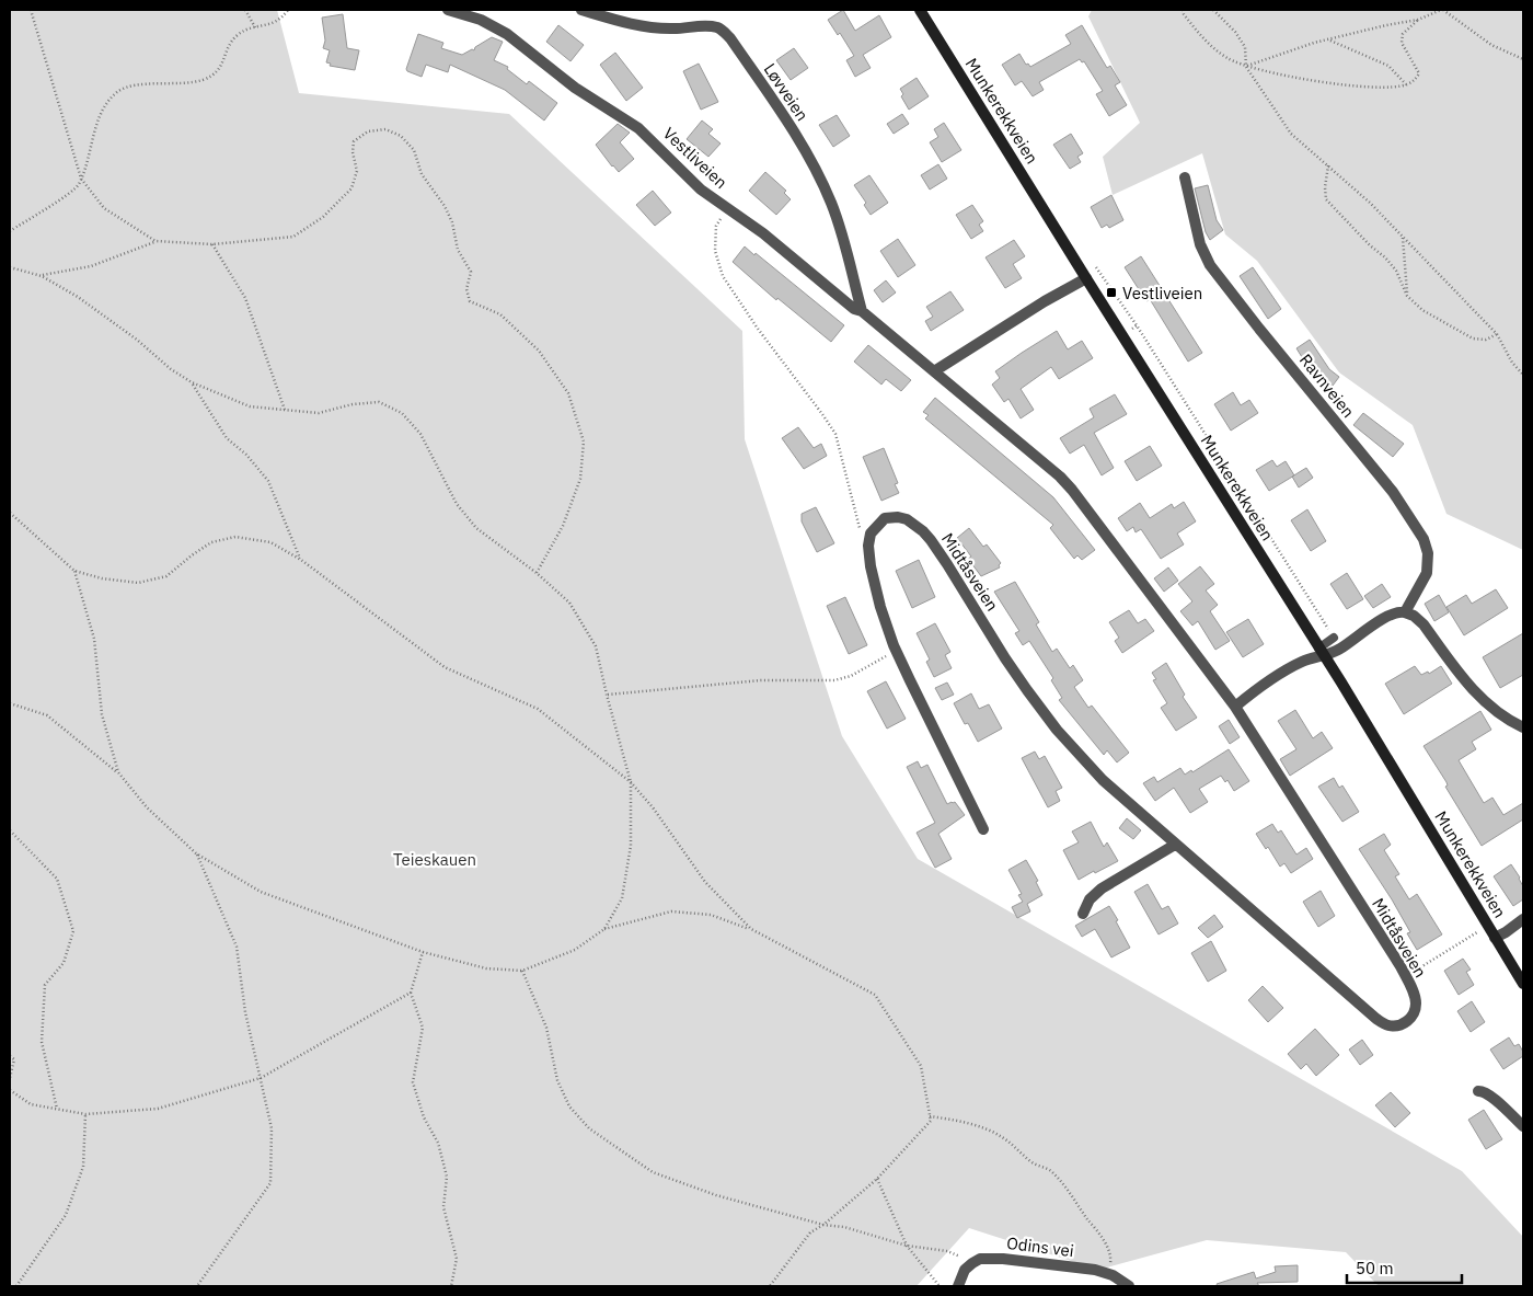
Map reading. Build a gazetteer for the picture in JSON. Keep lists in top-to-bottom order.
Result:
{
  "streets": {
    "main road": ["Munkerekkveien"],
    "street": [
      "Løvveien",
      "Vestliveien",
      "Ravnveien",
      "Midtåsveien",
      "Odins vei"
    ]
  },
  "crossings": [
    ["Løvveien", "Vestliveien"],
    ["Vestliveien", "Midtåsveien"]
  ],
  "parks": ["Teieskauen"],
  "places": {
    "transit": ["Vestliveien"]
  },
  "scale_bar": "50 m"
}
